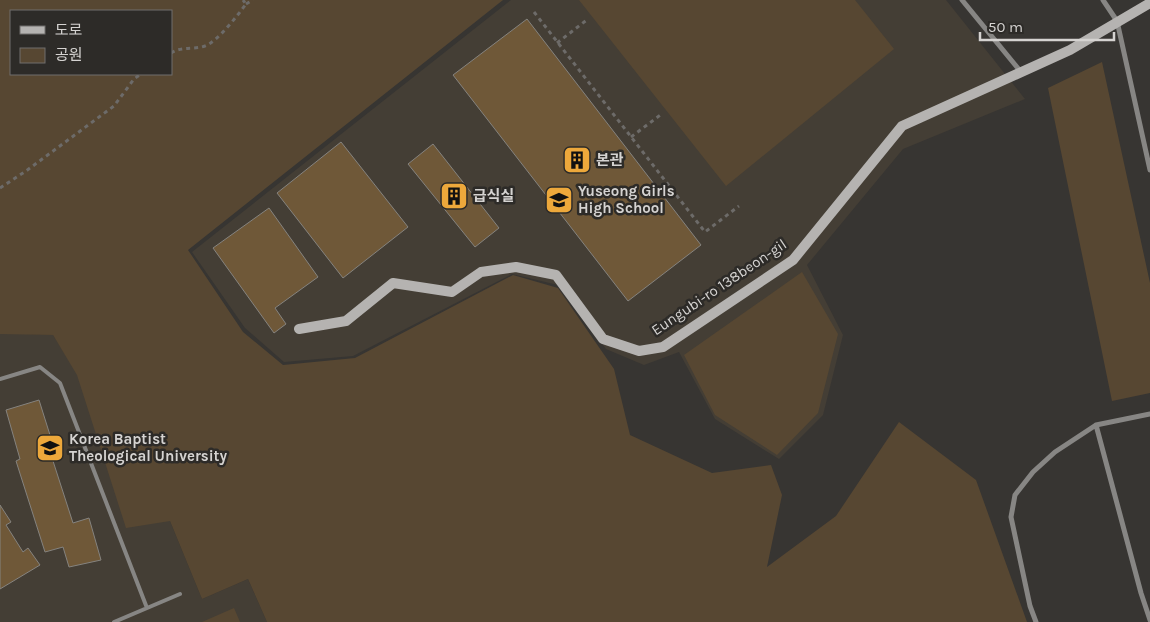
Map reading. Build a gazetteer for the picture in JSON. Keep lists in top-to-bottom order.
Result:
{
  "streets": {
    "street": ["Eungubi-ro 138beon-gil"]
  },
  "places": {
    "building": ["본관", "급식실"],
    "school or university": ["Yuseong Girls High School", "Korea Baptist Theological University"]
  },
  "legend": ["도로", "공원"],
  "scale_bar": "50 m"
}
